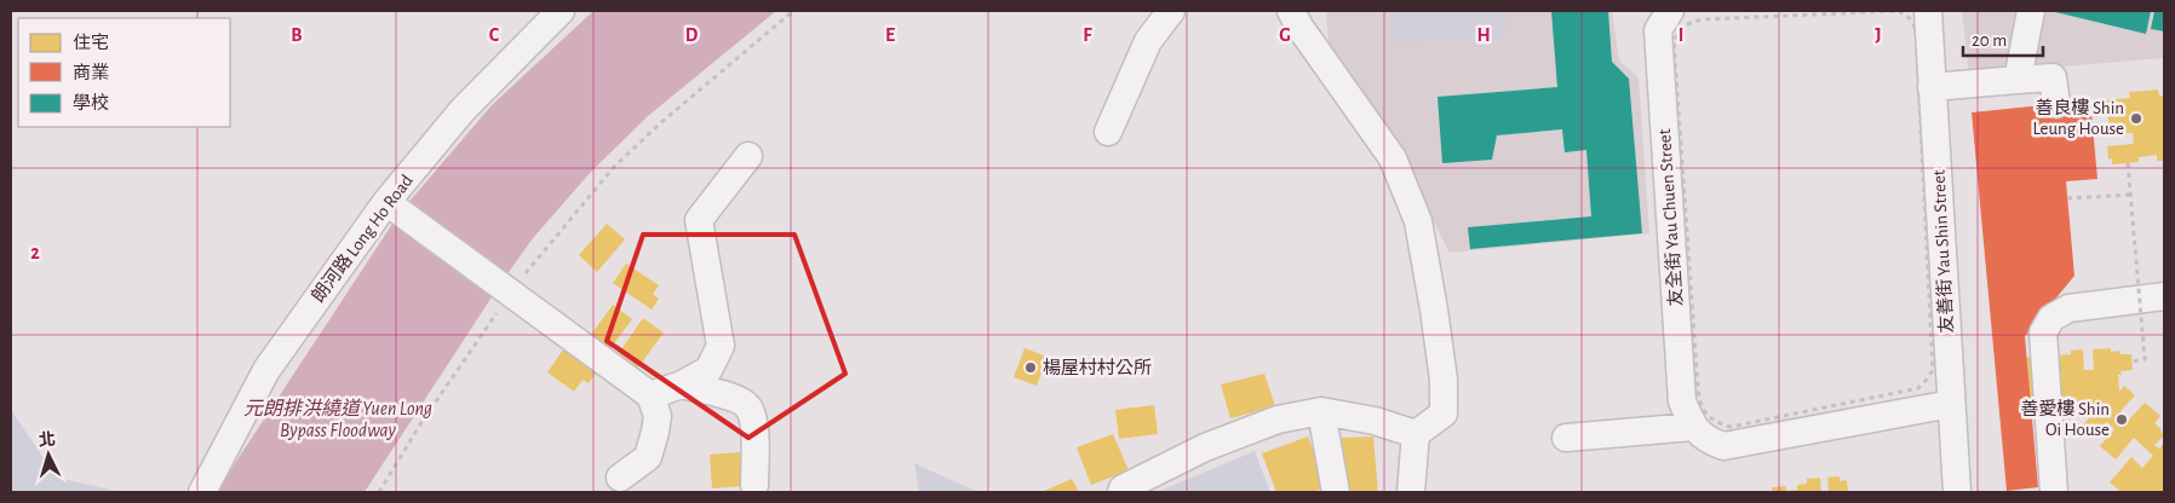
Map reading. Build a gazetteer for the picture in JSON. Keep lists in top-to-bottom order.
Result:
{
  "streets": {
    "street": ["友全街 Yau Chuen Street", "朗河路 Long Ho Road", "友善街 Yau Shin Street"]
  },
  "water": ["元朗排洪繞道 Yuen Long Bypass Floodway"],
  "places": ["善良樓 Shin Leung House", "楊屋村村公所", "善愛樓 Shin Oi House"],
  "legend": ["住宅", "商業", "學校"],
  "scale_bar": "20 m",
  "north": "top",
  "grid": {
    "columns": [
      "B",
      "C",
      "D",
      "E",
      "F",
      "G",
      "H",
      "I",
      "J"
    ],
    "rows": ["2"]
  }
}
